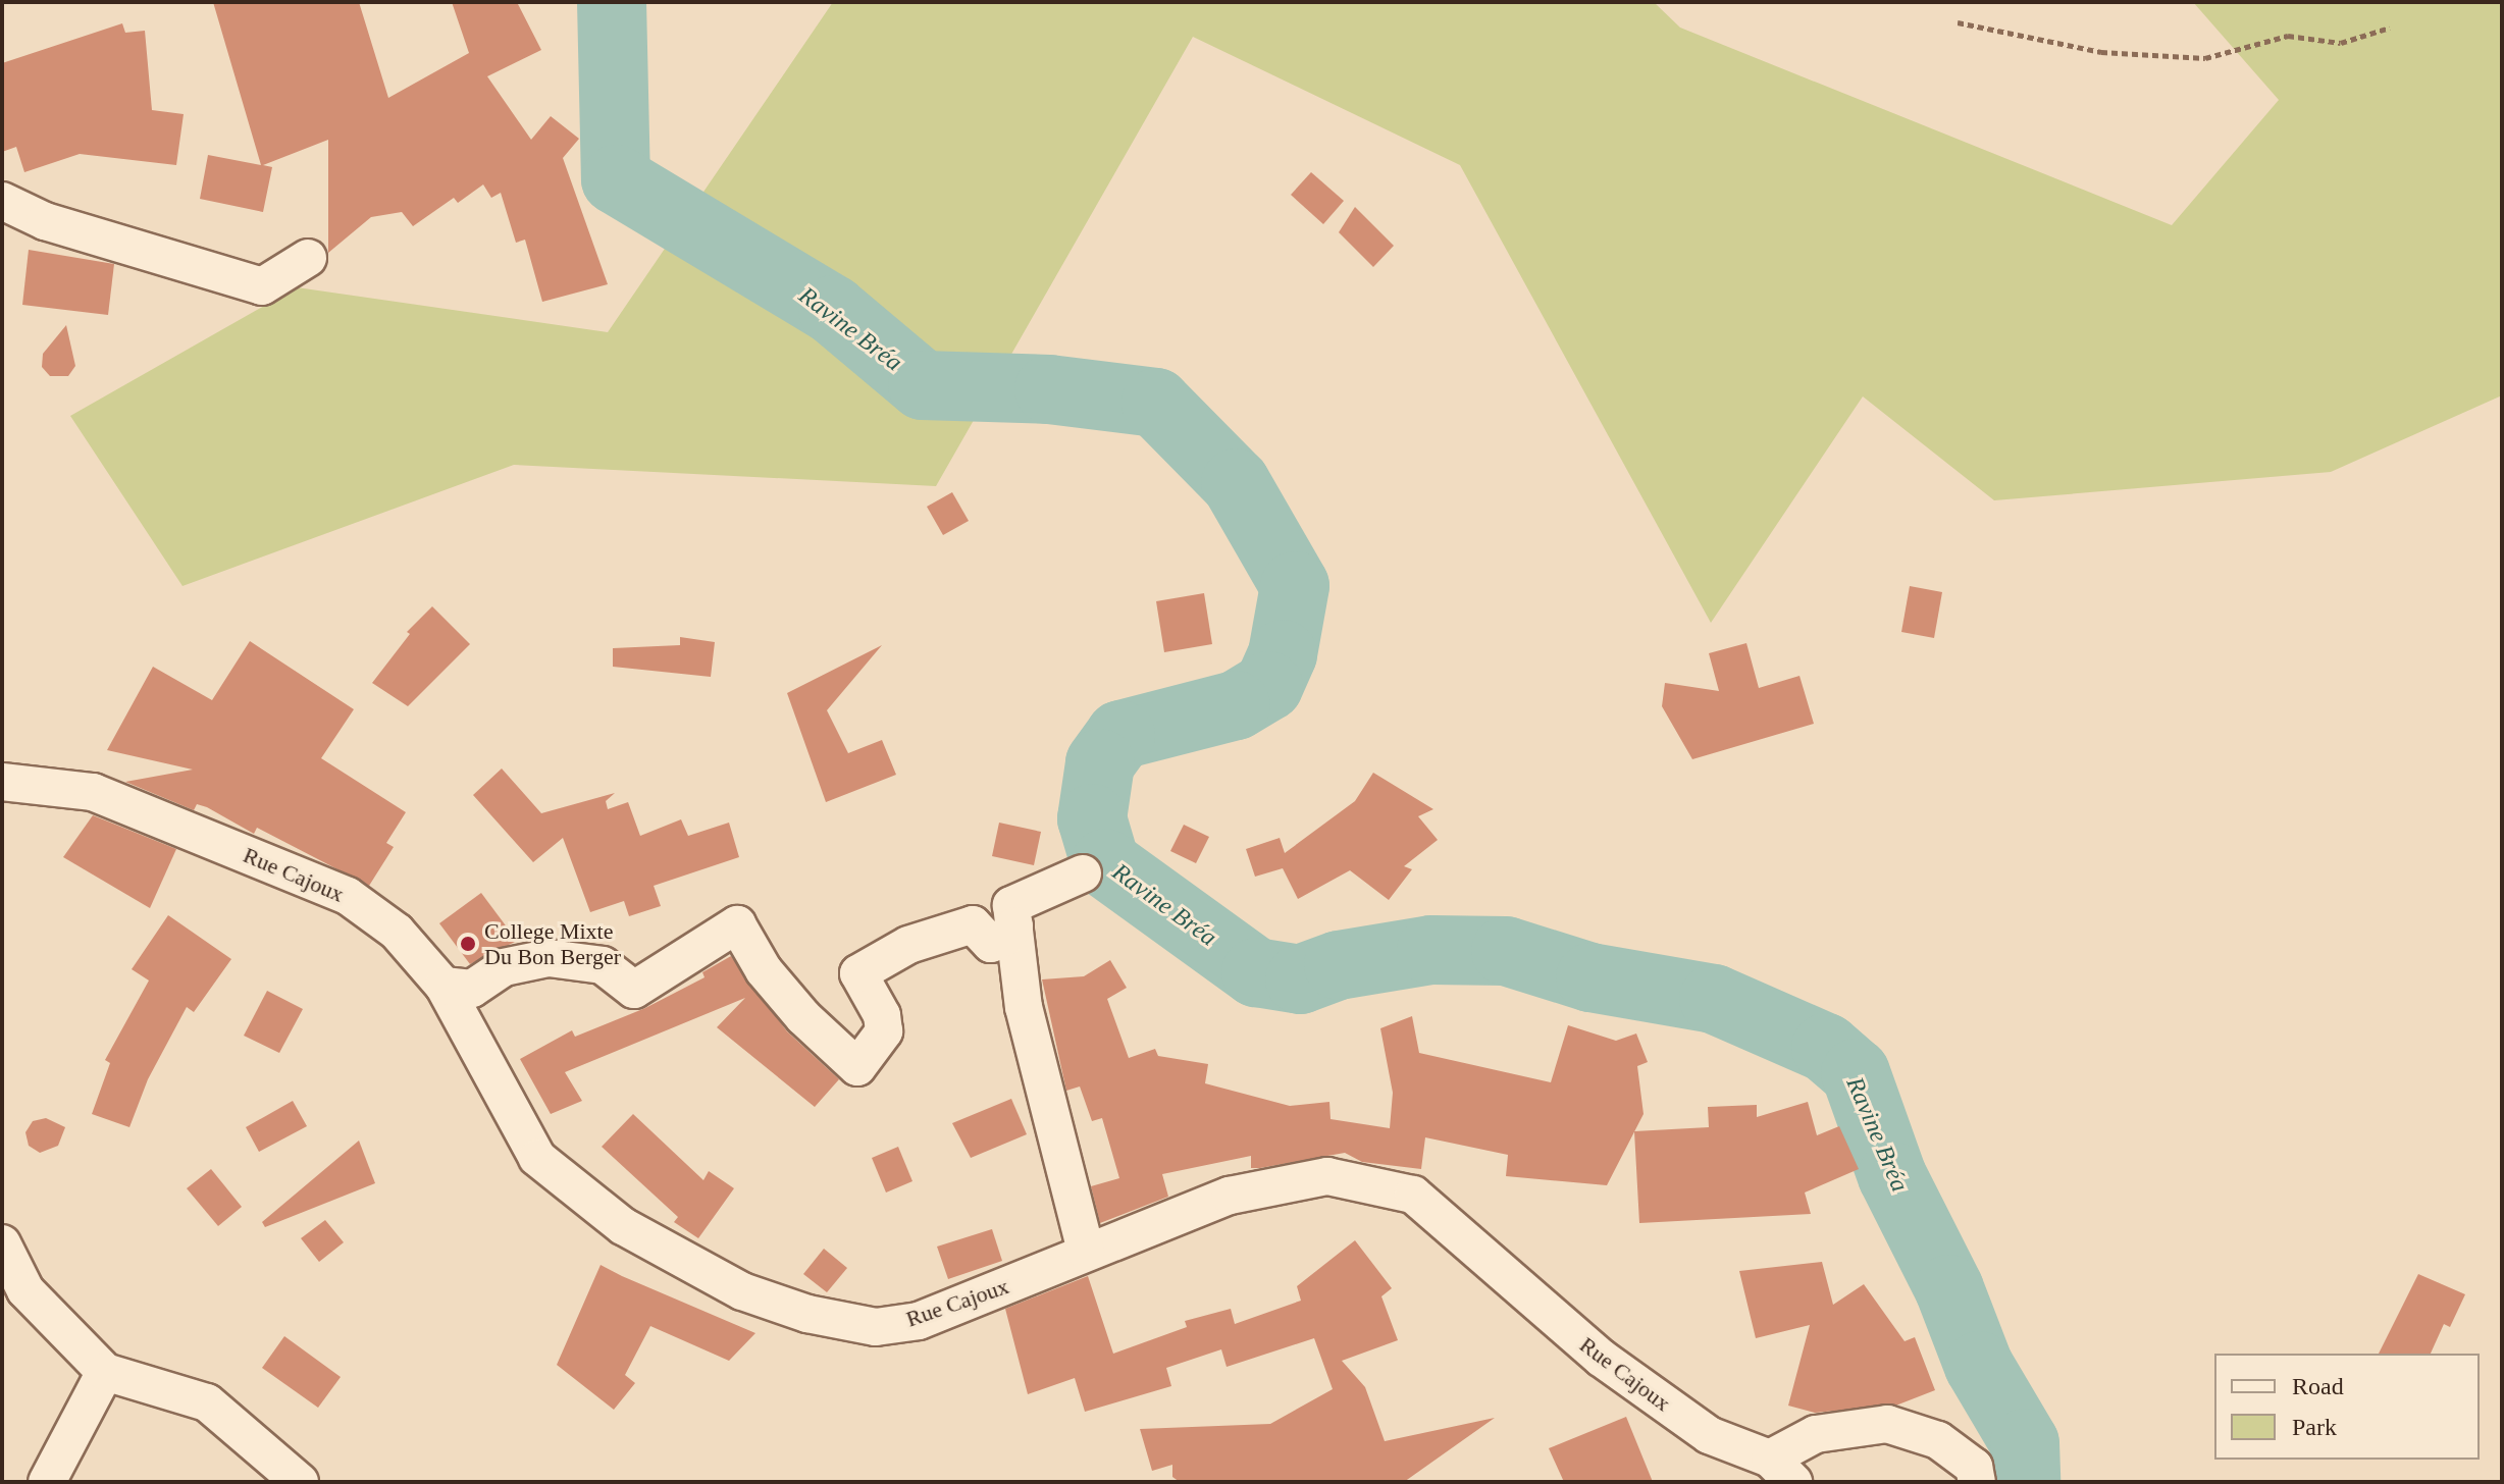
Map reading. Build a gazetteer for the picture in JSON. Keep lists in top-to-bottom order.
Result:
{
  "streets": {
    "street": ["Rue Cajoux"]
  },
  "water": ["Ravine Bréa"],
  "places": ["College Mixte Du Bon Berger"],
  "legend": ["Road", "Park"]
}
